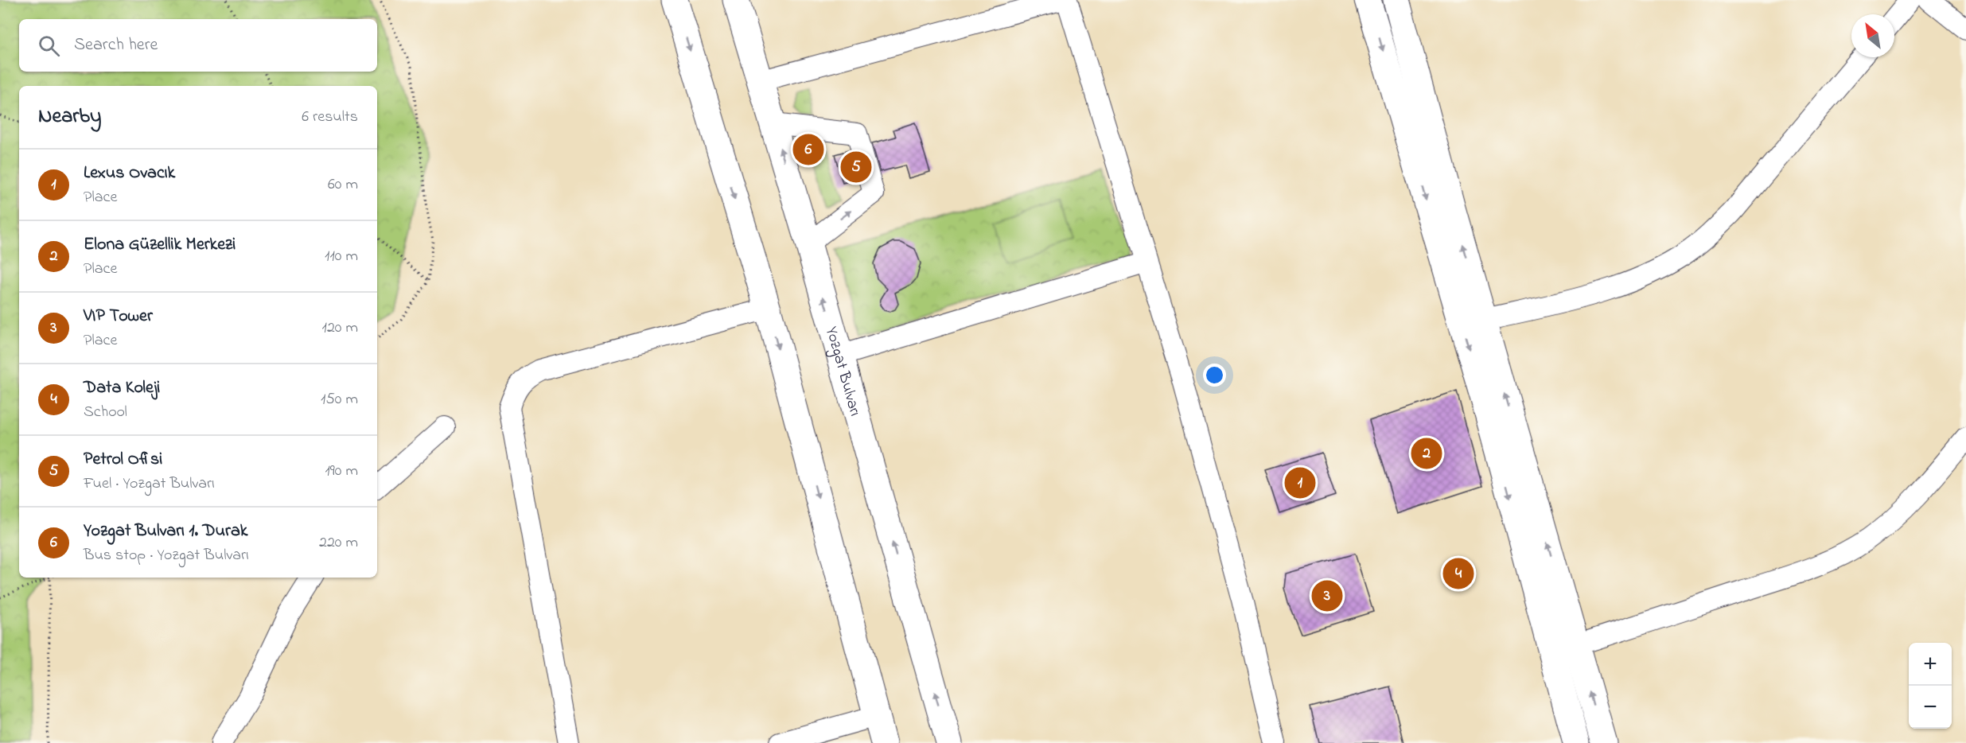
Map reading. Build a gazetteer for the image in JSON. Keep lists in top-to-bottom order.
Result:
{
  "streets": {
    "main road": ["Yozgat Bulvarı"]
  },
  "north": "top left",
  "page": {
    "search": "Search here",
    "heading": ["Nearby", "6 results"],
    "pins": [
      "6",
      "5",
      "2",
      "1",
      "4",
      "3"
    ],
    "list": [
      {
        "mark": "1",
        "name": "Lexus Ovacık",
        "note": "Place",
        "value": "60 m"
      },
      {
        "mark": "2",
        "name": "Elona Güzellik Merkezi",
        "note": "Place",
        "value": "110 m"
      },
      {
        "mark": "3",
        "name": "VIP Tower",
        "note": "Place",
        "value": "120 m"
      },
      {
        "mark": "4",
        "name": "Data Koleji",
        "note": "School",
        "value": "150 m"
      },
      {
        "mark": "5",
        "name": "Petrol Ofisi",
        "note": "Fuel · Yozgat Bulvarı",
        "value": "190 m"
      },
      {
        "mark": "6",
        "name": "Yozgat Bulvarı 1. Durak",
        "note": "Bus stop · Yozgat Bulvarı",
        "value": "220 m"
      }
    ],
    "map_buttons": ["+", "−"]
  }
}
